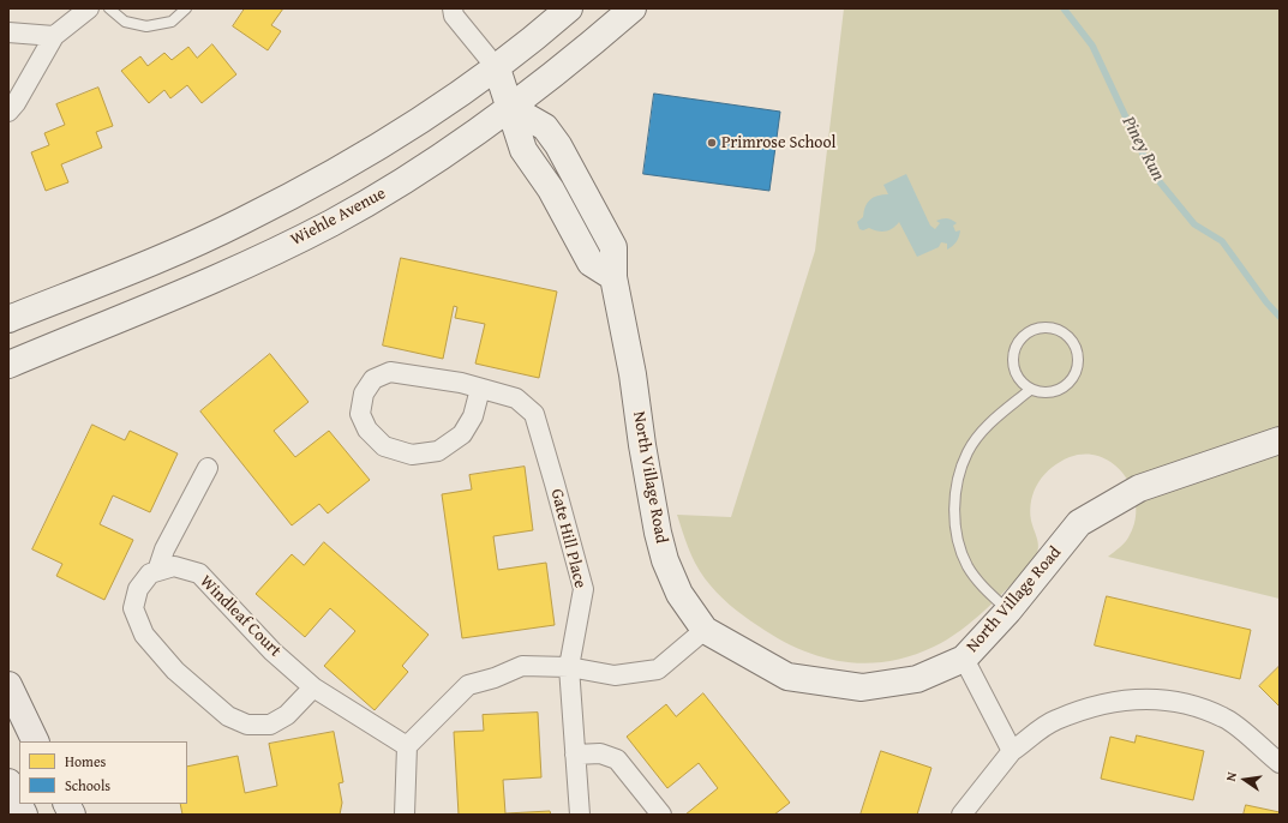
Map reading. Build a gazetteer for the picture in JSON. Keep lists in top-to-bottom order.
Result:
{
  "streets": {
    "main road": ["Wiehle Avenue", "North Village Road"],
    "street": ["Gate Hill Place", "Windleaf Court"]
  },
  "crossings": [
    ["Wiehle Avenue", "North Village Road"]
  ],
  "water": ["Piney Run"],
  "places": ["Primrose School"],
  "legend": ["Homes", "Schools"],
  "north": "left"
}
